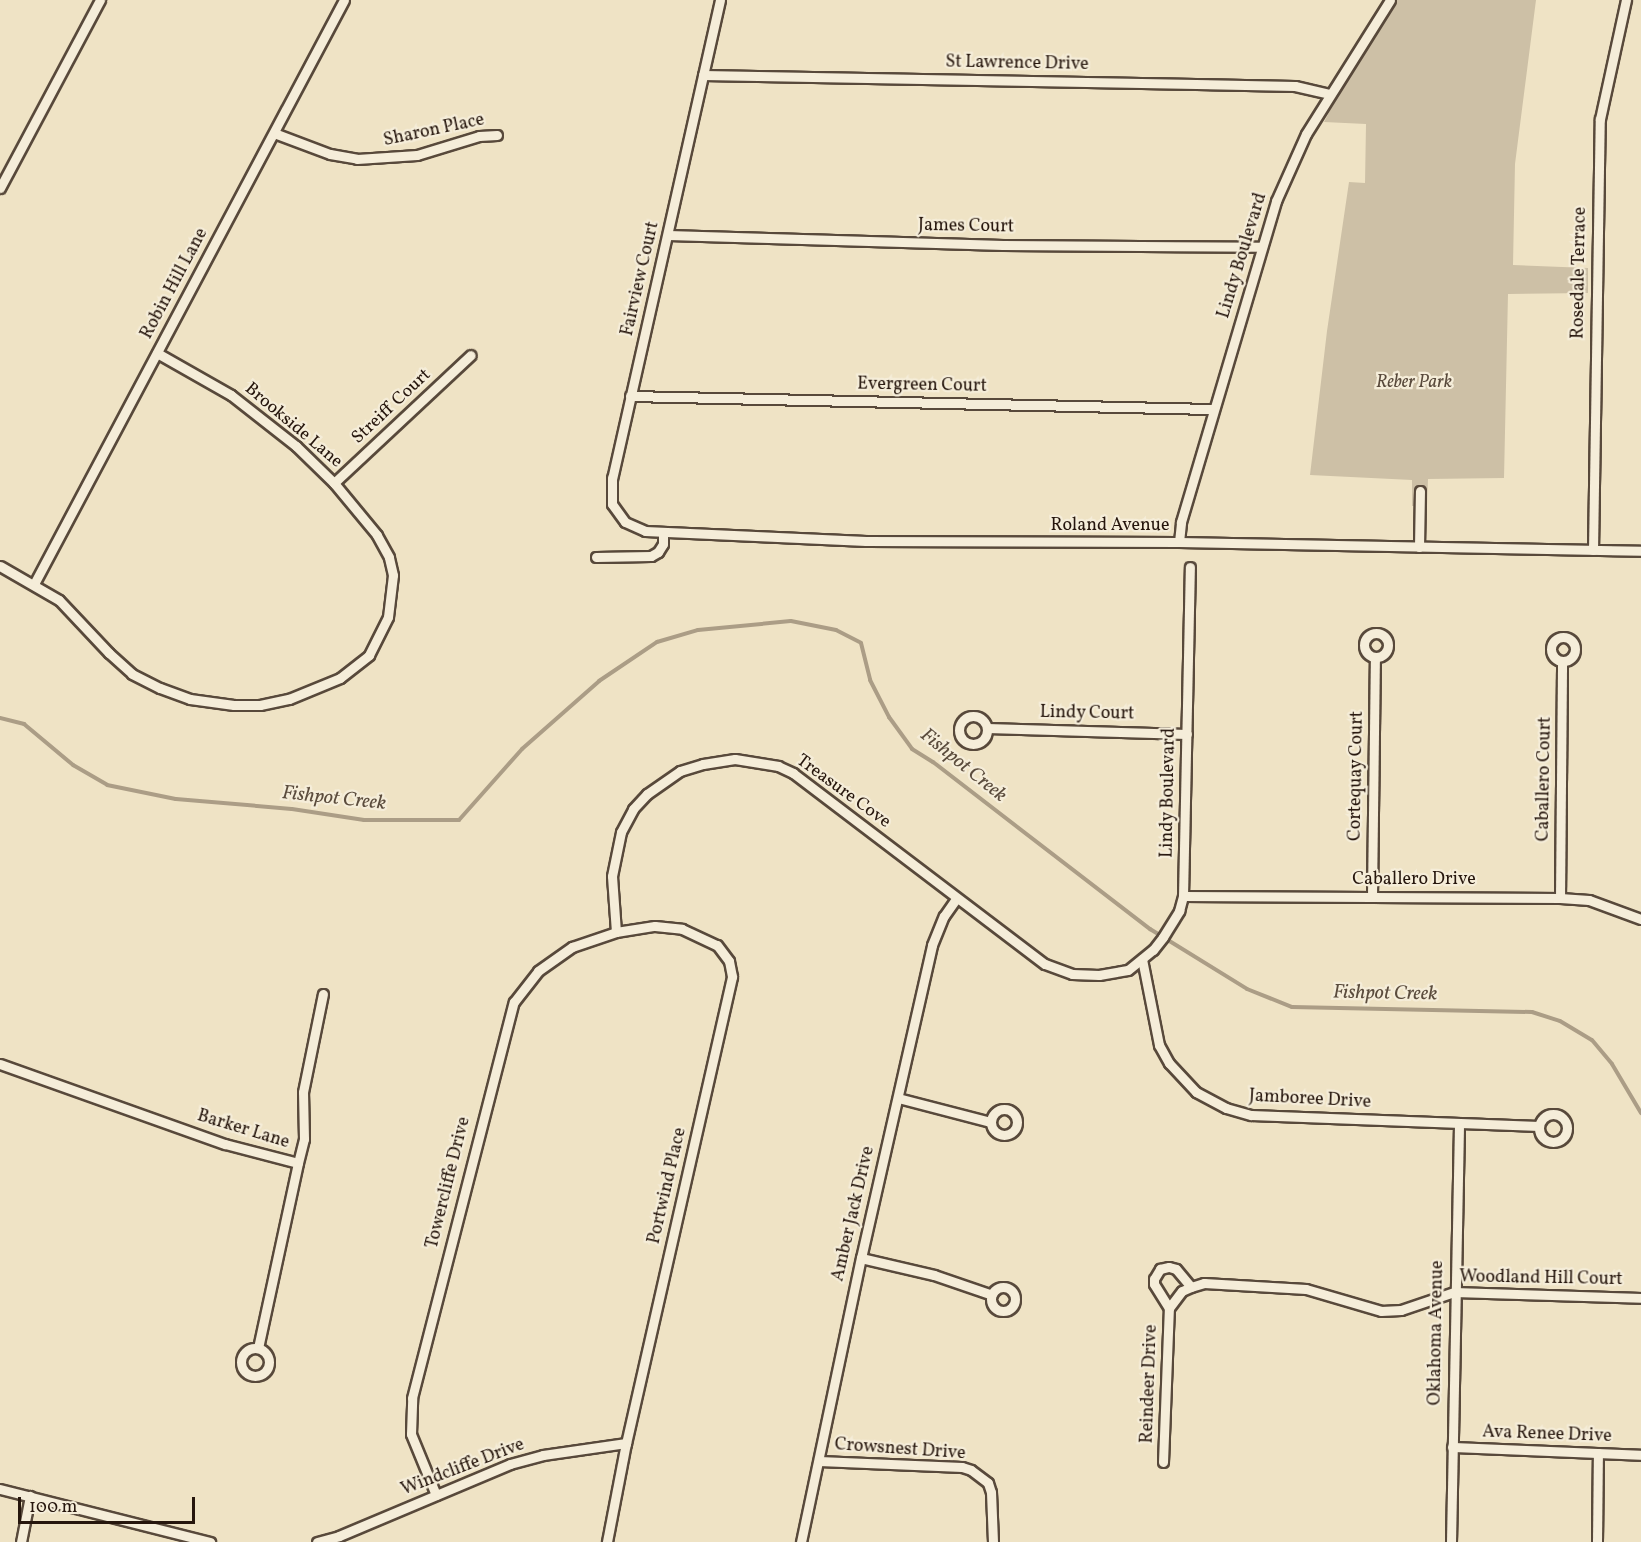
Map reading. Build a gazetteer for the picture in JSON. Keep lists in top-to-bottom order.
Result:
{
  "streets": {
    "street": [
      "St Lawrence Drive",
      "Sharon Place",
      "James Court",
      "Lindy Boulevard",
      "Rosedale Terrace",
      "Fairview Court",
      "Robin Hill Lane",
      "Evergreen Court",
      "Streiff Court",
      "Brookside Lane",
      "Roland Avenue",
      "Lindy Court",
      "Cortequay Court",
      "Caballero Court",
      "Treasure Cove",
      "Caballero Drive",
      "Jamboree Drive",
      "Barker Lane",
      "Towercliffe Drive",
      "Portwind Place",
      "Amber Jack Drive",
      "Woodland Hill Court",
      "Oklahoma Avenue",
      "Reindeer Drive",
      "Ava Renee Drive",
      "Crowsnest Drive",
      "Windcliffe Drive"
    ]
  },
  "crossings": [
    ["St Lawrence Drive", "Lindy Boulevard"],
    ["St Lawrence Drive", "Fairview Court"],
    ["Sharon Place", "Robin Hill Lane"],
    ["James Court", "Lindy Boulevard"],
    ["James Court", "Fairview Court"],
    ["Lindy Boulevard", "Evergreen Court"],
    ["Lindy Boulevard", "Roland Avenue"],
    ["Lindy Boulevard", "Lindy Court"],
    ["Lindy Boulevard", "Treasure Cove"],
    ["Lindy Boulevard", "Caballero Drive"],
    ["Lindy Boulevard", "Jamboree Drive"],
    ["Rosedale Terrace", "Roland Avenue"],
    ["Fairview Court", "Evergreen Court"],
    ["Fairview Court", "Roland Avenue"],
    ["Robin Hill Lane", "Brookside Lane"],
    ["Streiff Court", "Brookside Lane"],
    ["Cortequay Court", "Caballero Drive"],
    ["Caballero Court", "Caballero Drive"],
    ["Treasure Cove", "Towercliffe Drive"],
    ["Treasure Cove", "Portwind Place"],
    ["Treasure Cove", "Amber Jack Drive"],
    ["Jamboree Drive", "Oklahoma Avenue"],
    ["Towercliffe Drive", "Portwind Place"],
    ["Towercliffe Drive", "Windcliffe Drive"],
    ["Portwind Place", "Windcliffe Drive"],
    ["Amber Jack Drive", "Crowsnest Drive"],
    ["Woodland Hill Court", "Oklahoma Avenue"],
    ["Oklahoma Avenue", "Ava Renee Drive"]
  ],
  "water": ["Fishpot Creek"],
  "parks": ["Reber Park"],
  "scale_bar": "100 m"
}
